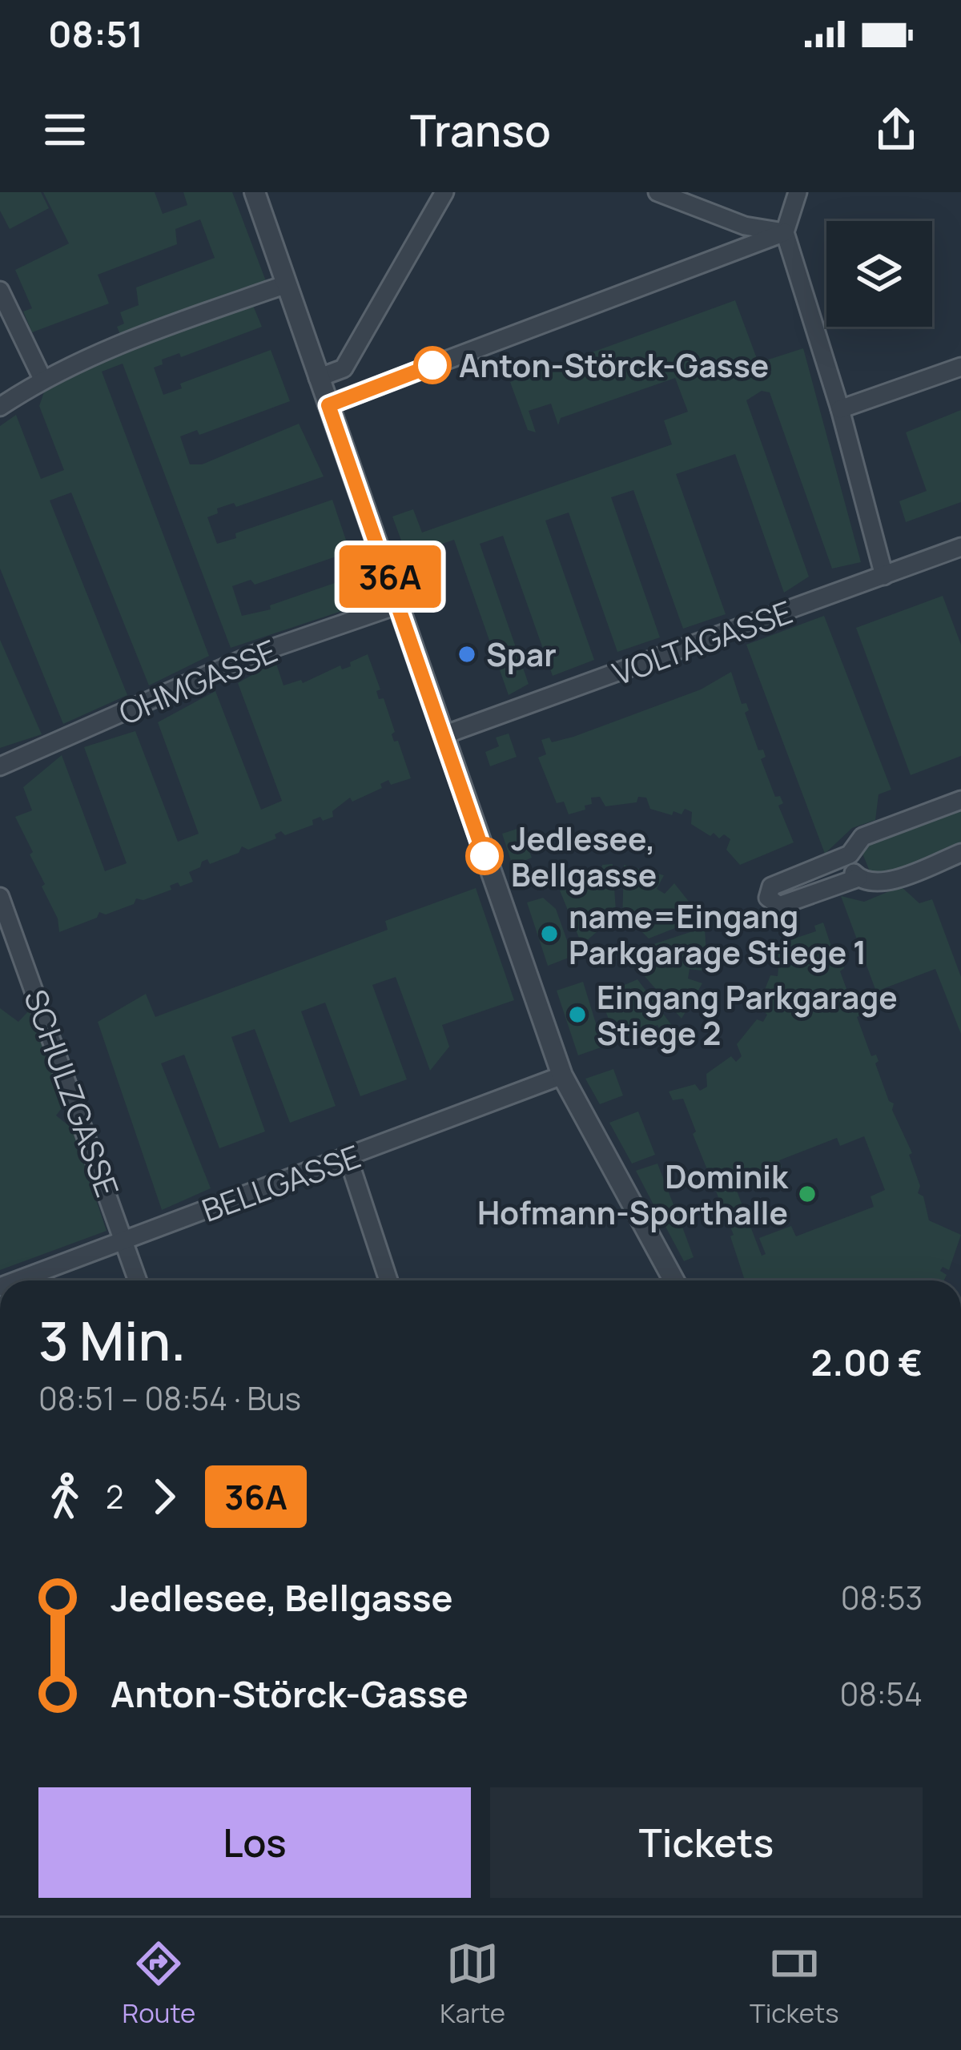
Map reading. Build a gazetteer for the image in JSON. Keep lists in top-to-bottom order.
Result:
{
  "streets": {
    "street": [
      "VOLTAGASSE",
      "OHMGASSE",
      "SCHULZGASSE",
      "BELLGASSE"
    ]
  },
  "crossings": [
    ["SCHULZGASSE", "BELLGASSE"]
  ],
  "places": [
    "Anton-Störck-Gasse",
    "Spar",
    "Jedlesee, Bellgasse",
    "name=Eingang Parkgarage Stiege 1",
    "Eingang Parkgarage Stiege 2",
    "Dominik Hofmann-Sporthalle"
  ],
  "lines": ["bus line 36A"],
  "page": {
    "status": "08:51",
    "header": "Transo",
    "on_map": "36A",
    "heading": ["3 Min.", "08:51 – 08:54 · Bus", "2.00 €"],
    "legs": ["2", "36A"],
    "list": [
      {
        "name": "Jedlesee, Bellgasse",
        "value": "08:53"
      },
      {
        "name": "Anton-Störck-Gasse",
        "value": "08:54"
      }
    ],
    "buttons": ["Los", "Tickets"],
    "tabs": ["Route", "Karte", "Tickets"]
  }
}
